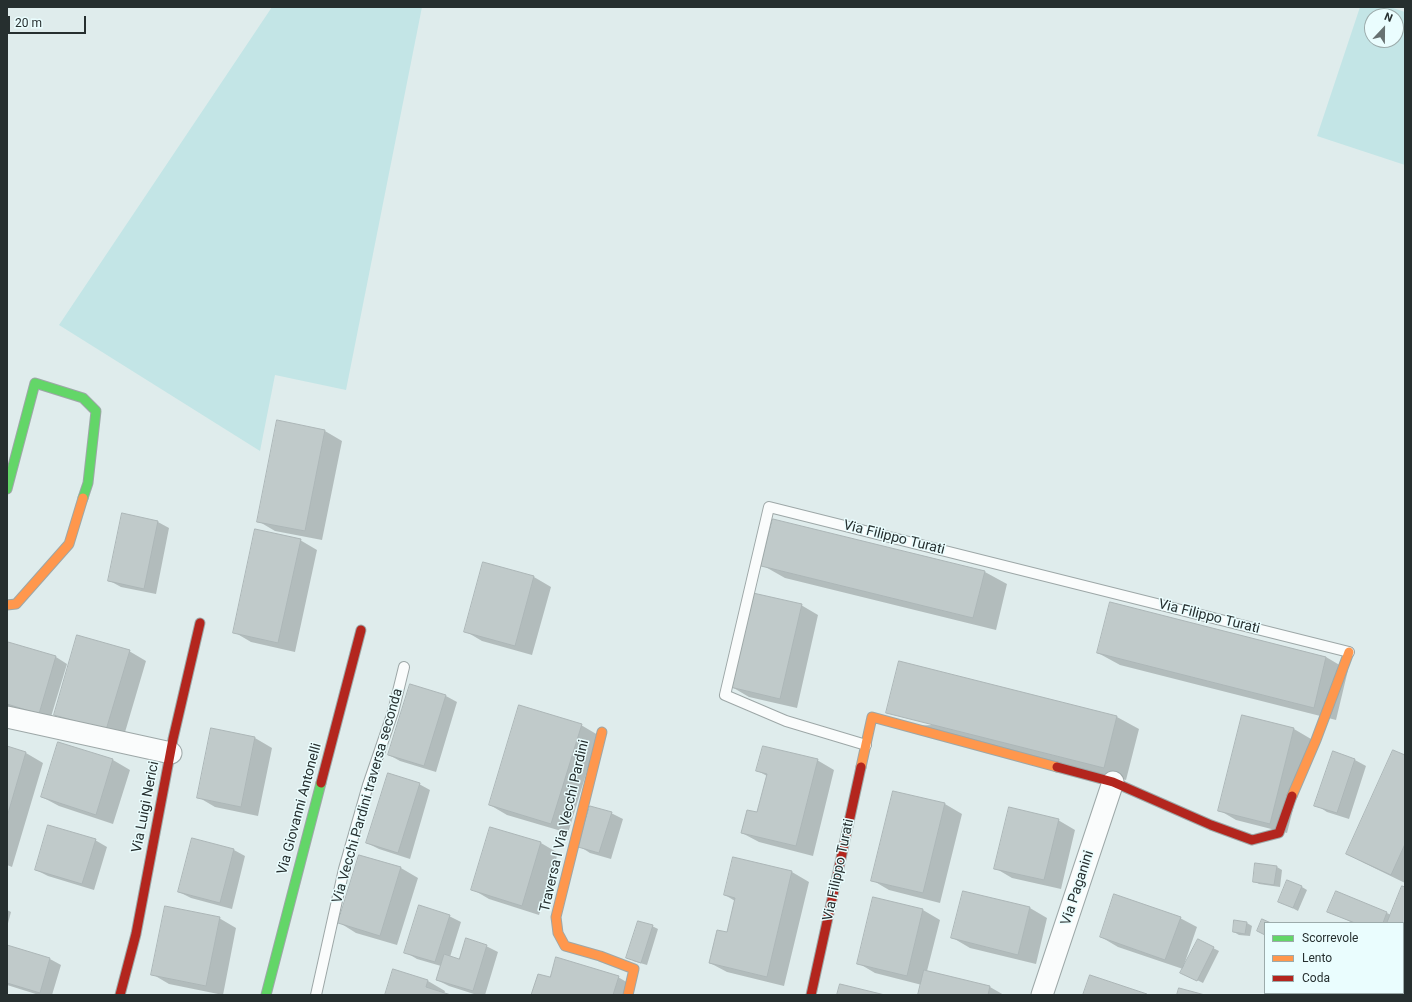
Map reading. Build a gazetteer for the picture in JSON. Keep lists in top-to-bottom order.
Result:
{
  "streets": {
    "street": [
      "Via Filippo Turati",
      "Via Luigi Nerici",
      "Via Giovanni Antonelli",
      "Traversa I Via Vecchi Pardini",
      "Via Paganini"
    ],
    "lane": ["Via Vecchi Pardini traversa seconda"]
  },
  "crossings": [
    ["Via Filippo Turati", "Via Paganini"]
  ],
  "legend": ["Scorrevole", "Lento", "Coda"],
  "scale_bar": "20 m",
  "north": "top"
}
